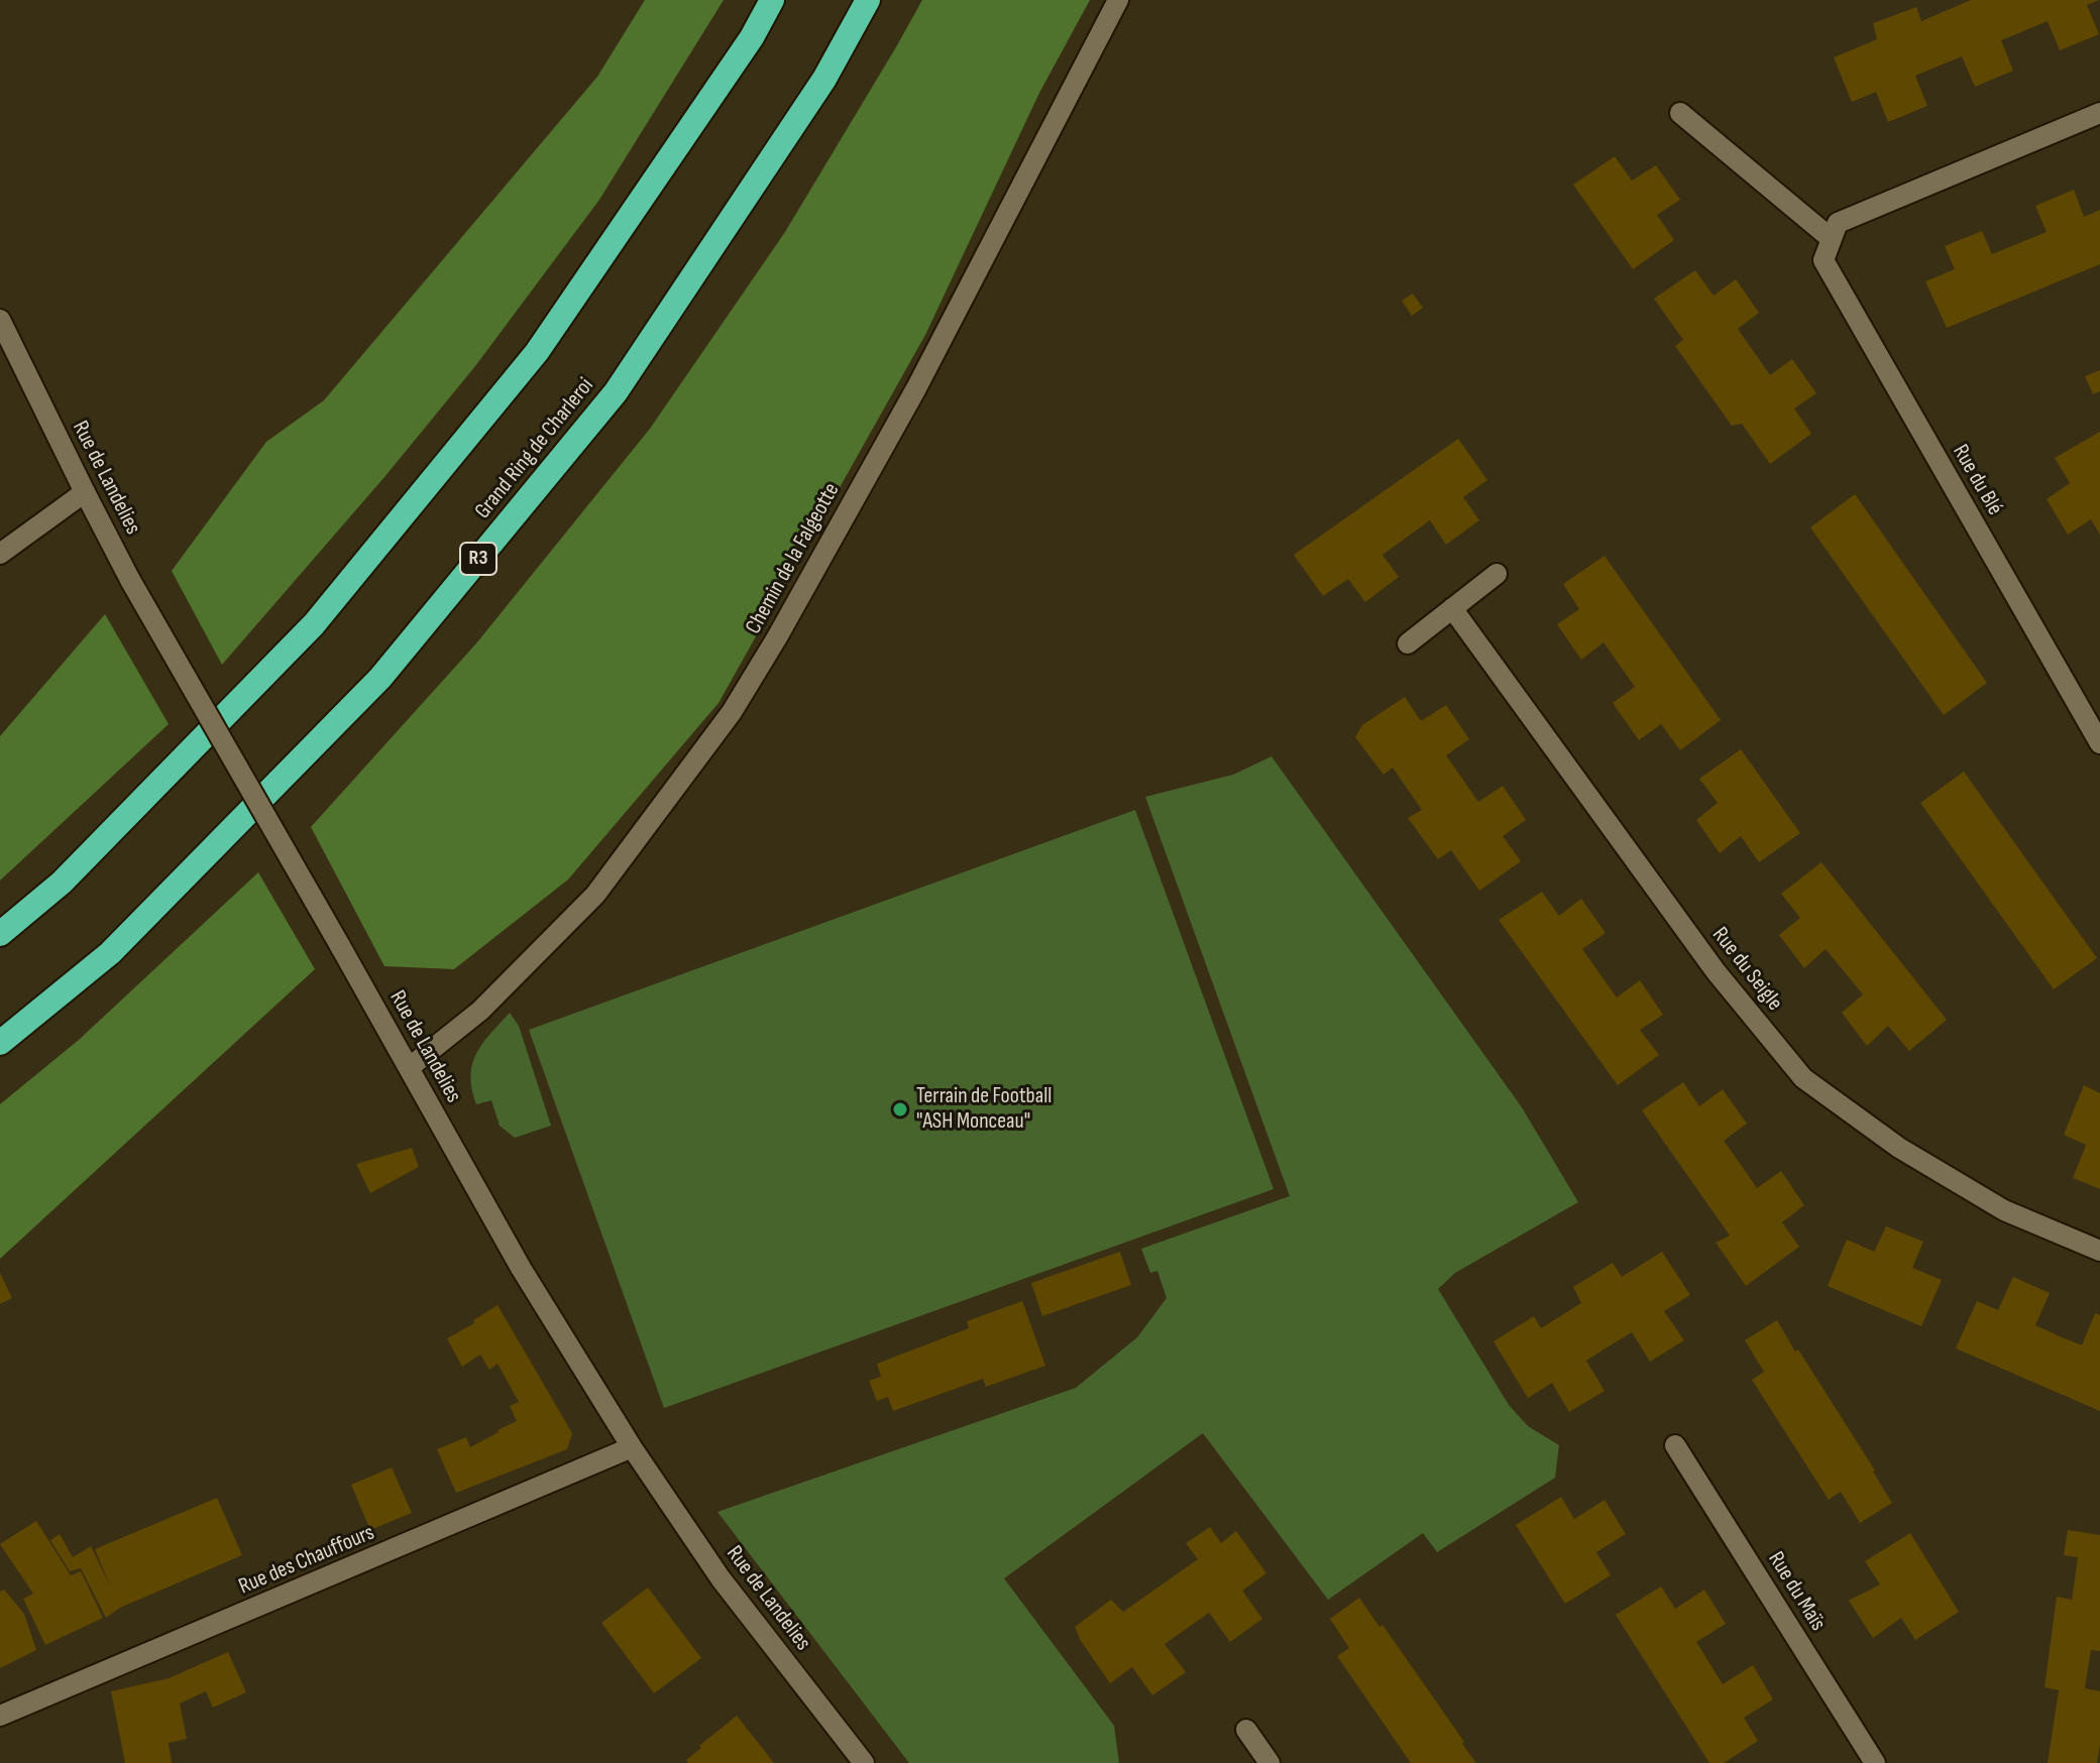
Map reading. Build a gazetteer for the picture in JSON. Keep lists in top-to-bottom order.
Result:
{
  "streets": {
    "highway": ["Grand Ring de Charleroi", "R3"],
    "street": [
      "Rue de Landelies",
      "Rue du Blé",
      "Chemin de la Falgeotte",
      "Rue du Seigle",
      "Rue des Chauffours",
      "Rue du Maïs"
    ]
  },
  "crossings": [
    ["Rue de Landelies", "Chemin de la Falgeotte"],
    ["Rue de Landelies", "Rue des Chauffours"]
  ],
  "places": ["Terrain de Football \"ASH Monceau\""]
}
